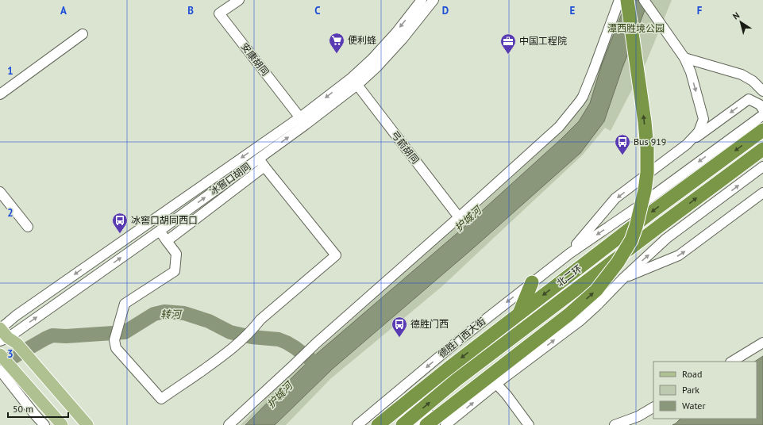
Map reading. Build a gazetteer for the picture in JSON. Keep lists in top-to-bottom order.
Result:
{
  "streets": {
    "highway": ["北二环"],
    "street": [
      "安康胡同",
      "弓箭胡同",
      "冰窖口胡同",
      "德胜门西大街"
    ]
  },
  "crossings": [
    ["安康胡同", "冰窖口胡同"],
    ["弓箭胡同", "冰窖口胡同"]
  ],
  "water": ["护城河", "转河"],
  "parks": ["潭西胜境公园"],
  "places": {
    "supermarket": ["便利蜂"],
    "office": ["中国工程院"],
    "bus stop": ["Bus 919", "冰窖口胡同西口", "德胜门西"]
  },
  "legend": ["Road", "Park", "Water"],
  "scale_bar": "50 m",
  "north": "top left",
  "grid": {
    "columns": [
      "A",
      "B",
      "C",
      "D",
      "E",
      "F"
    ],
    "rows": ["1", "2", "3"]
  }
}
